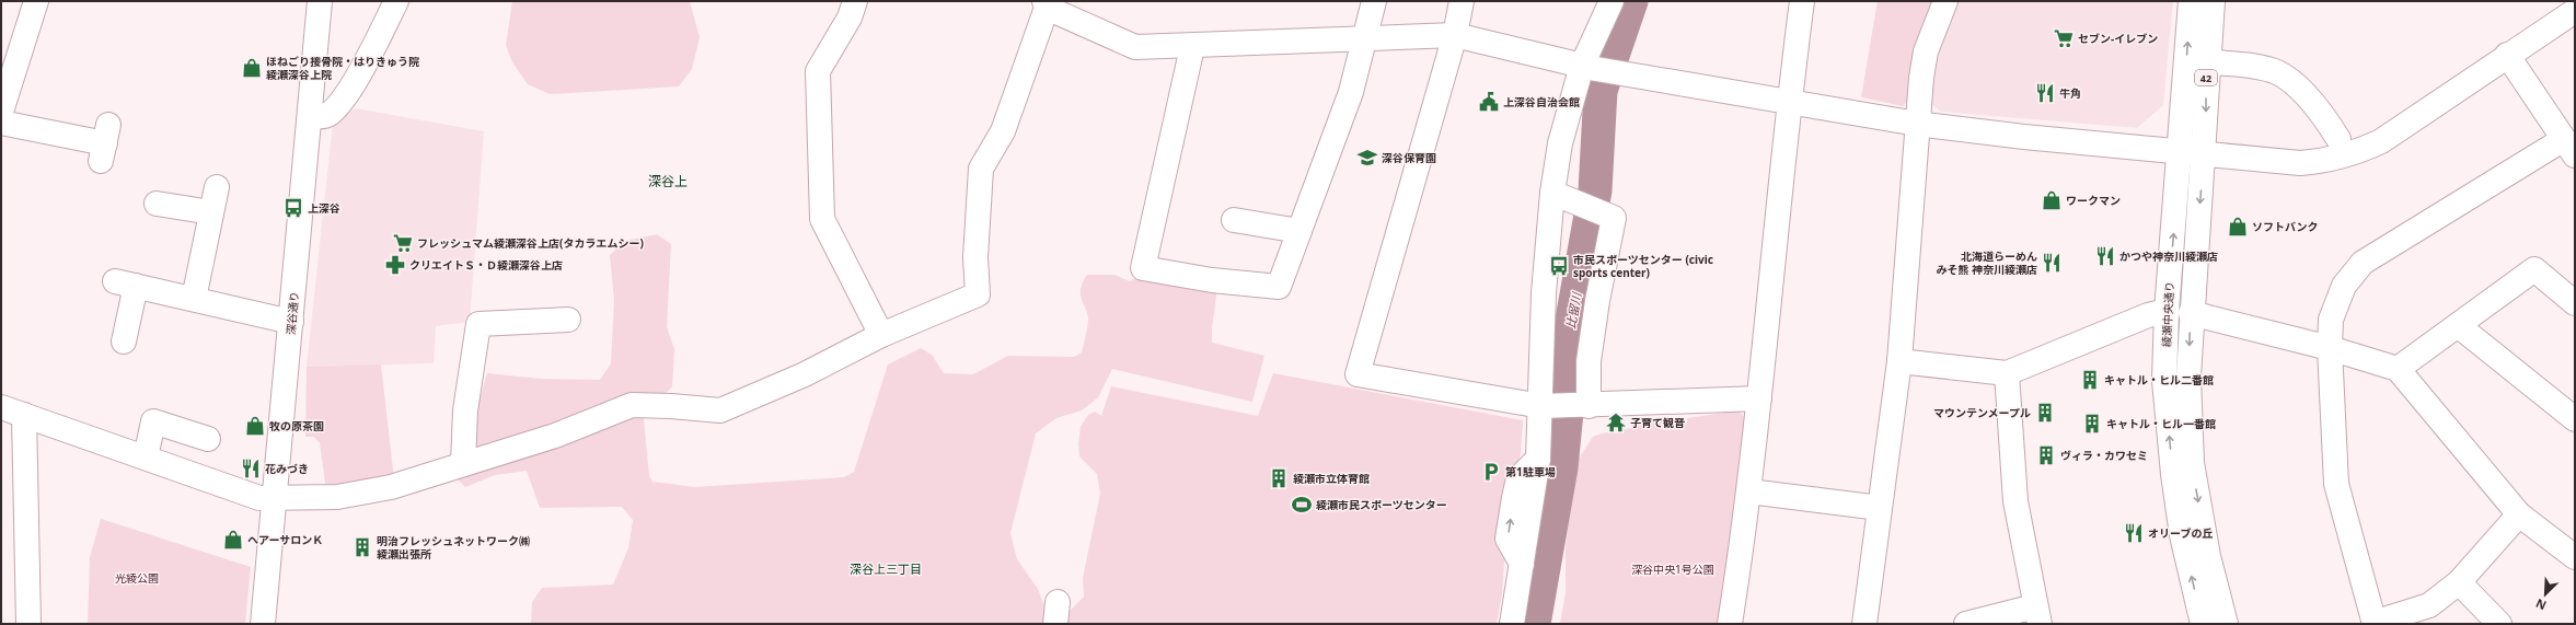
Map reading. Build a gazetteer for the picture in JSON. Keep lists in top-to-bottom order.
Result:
{
  "streets": {
    "street": ["42", "深谷通り", "綾瀬中央通り"]
  },
  "districts": ["深谷上", "深谷上三丁目"],
  "water": ["比留川"],
  "parks": ["深谷中央1号公園", "光綾公園"],
  "places": {
    "supermarket": ["セブン-イレブン", "フレッシュマム綾瀬深谷上店(タカラエムシー)"],
    "shop": [
      "ほねごり接骨院・はりきゅう院 綾瀬深谷上院",
      "ワークマン",
      "ソフトバンク",
      "牧の原茶園",
      "ヘアーサロンＫ"
    ],
    "restaurant": [
      "牛角",
      "かつや神奈川綾瀬店",
      "北海道らーめん みそ熊 神奈川綾瀬店",
      "花みづき",
      "オリーブの丘"
    ],
    "public building": ["上深谷自治会館"],
    "school or university": ["深谷保育園"],
    "bus stop": ["上深谷", "市民スポーツセンター (civic sports center)"],
    "pharmacy": ["クリエイトＳ・Ｄ綾瀬深谷上店"],
    "building": [
      "キャトル・ヒル二番館",
      "マウンテンメープル",
      "キャトル・ヒル一番館",
      "ヴィラ・カワセミ",
      "綾瀬市立体育館",
      "明治フレッシュネットワーク㈱ 綾瀬出張所"
    ],
    "temple": ["子育て観音"],
    "parking": ["第1駐車場"],
    "sports": ["綾瀬市民スポーツセンター"]
  },
  "north": "bottom left"
}
